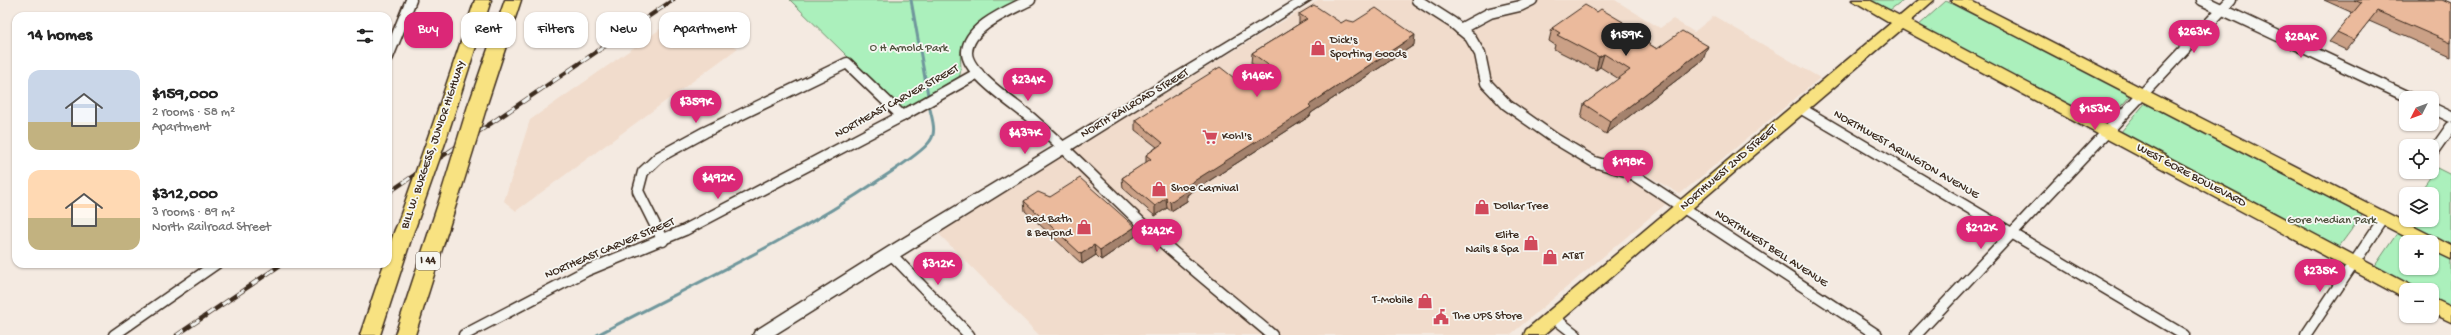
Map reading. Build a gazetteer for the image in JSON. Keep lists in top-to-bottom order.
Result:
{
  "streets": {
    "highway": ["BILL W. BURGESS, JUNIOR HIGHWAY", "I 44"],
    "main road": ["NORTHWEST 2ND STREET", "WEST GORE BOULEVARD"],
    "street": [
      "NORTHEAST CARVER STREET",
      "NORTH RAILROAD STREET",
      "NORTHWEST ARLINGTON AVENUE",
      "NORTHWEST BELL AVENUE"
    ]
  },
  "crossings": [
    ["NORTHWEST ARLINGTON AVENUE", "NORTHWEST 2ND STREET"],
    ["NORTHWEST 2ND STREET", "WEST GORE BOULEVARD"],
    ["NORTHWEST 2ND STREET", "NORTHWEST BELL AVENUE"]
  ],
  "parks": ["O H Arnold Park", "Gore Median Park"],
  "places": {
    "shop": [
      "Dick's Sporting Goods",
      "Shoe Carnival",
      "Dollar Tree",
      "Bed Bath & Beyond",
      "Elite Nails & Spa",
      "AT&T",
      "T-Mobile"
    ],
    "supermarket": ["Kohl's"],
    "public building": ["The UPS Store"]
  },
  "north": "bottom left",
  "page": {
    "chip": [
      "Buy",
      "Rent",
      "Filters",
      "New",
      "Apartment"
    ],
    "heading": "14 homes",
    "price": [
      "$263K",
      "$159K",
      "$284K",
      "$146K",
      "$234K",
      "$359K",
      "$153K",
      "$437K",
      "$198K",
      "$492K",
      "$212K",
      "$242K",
      "$312K",
      "$235K"
    ],
    "list": [
      {
        "name": "$159,000",
        "note": "2 rooms · 58 m² · Apartment"
      },
      {
        "name": "$312,000",
        "note": "3 rooms · 89 m² · North Railroad Street"
      }
    ],
    "map_buttons": ["+", "−"]
  }
}
